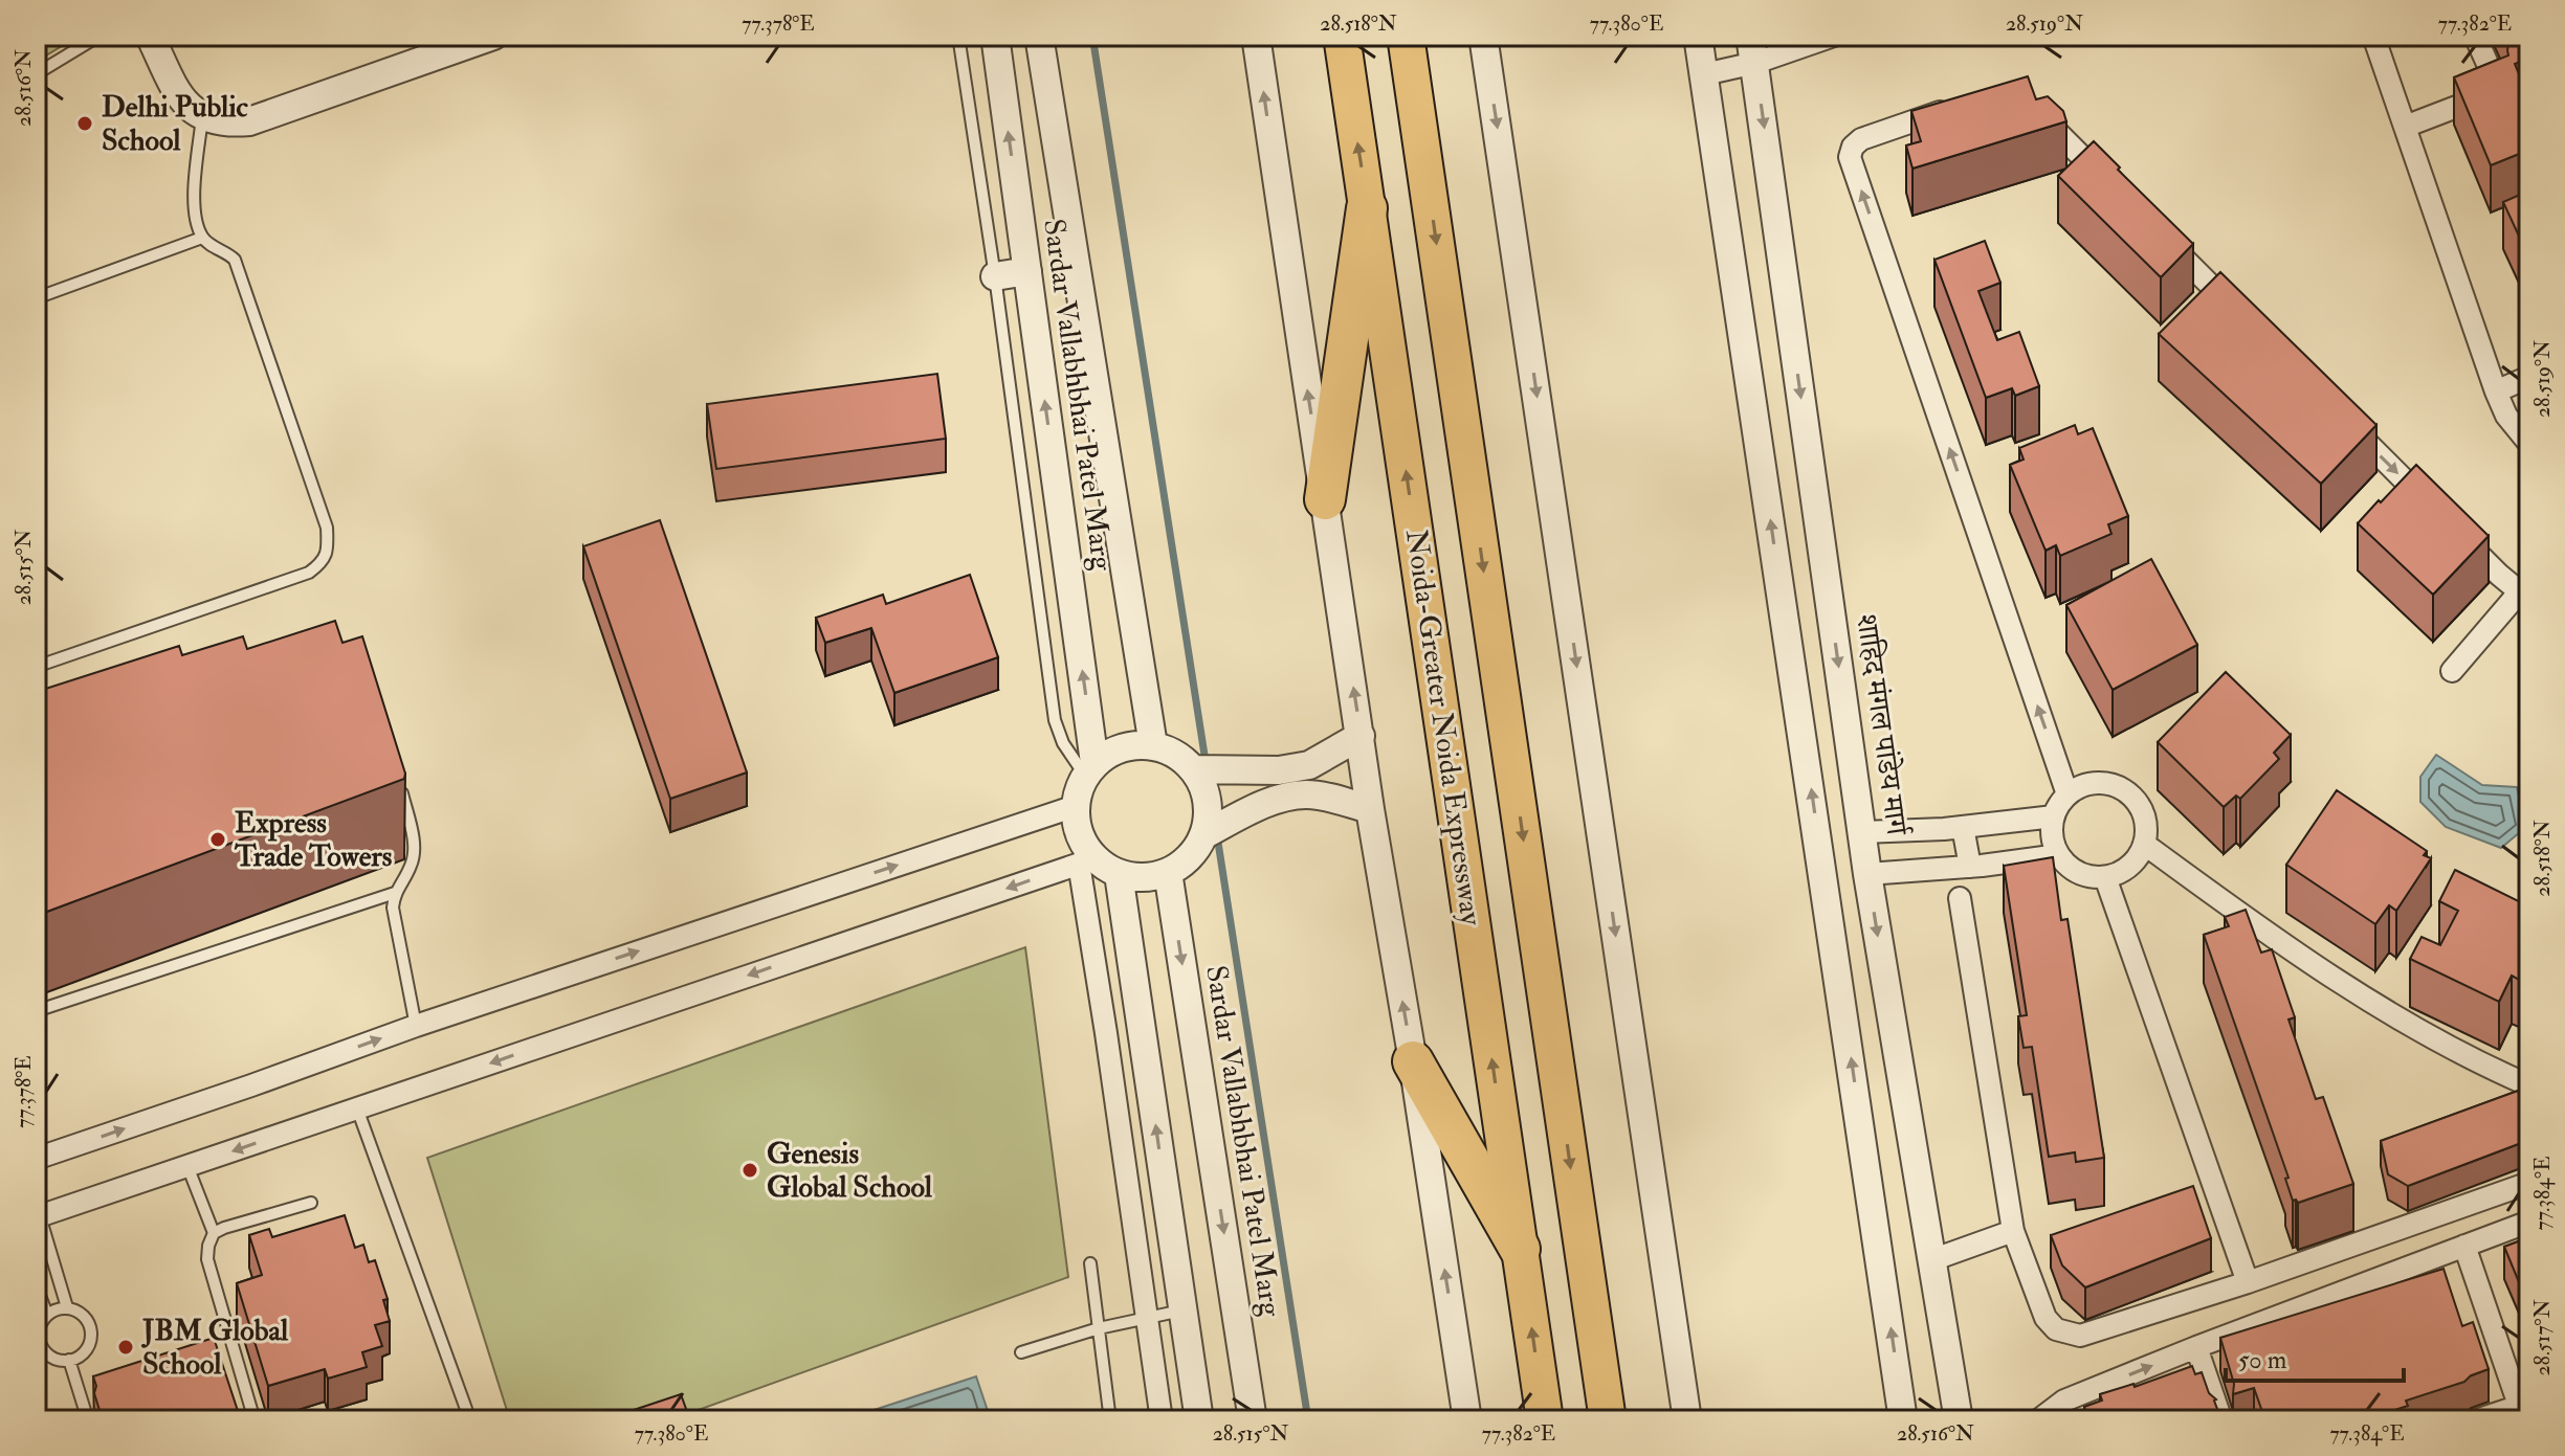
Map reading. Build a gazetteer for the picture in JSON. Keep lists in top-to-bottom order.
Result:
{
  "streets": {
    "highway": ["Noida-Greater Noida Expressway"],
    "street": ["Sardar Vallabhbhai Patel Marg", "शाहिद मंगल पांडेय मार्ग"]
  },
  "places": [
    "Delhi Public School",
    "Express Trade Towers",
    "Genesis Global School",
    "JBM Global School"
  ],
  "scale_bar": "50 m",
  "coordinates": [
    "77.378°E",
    "28.518°N",
    "77.380°E",
    "28.519°N",
    "77.382°E",
    "28.516°N",
    "28.515°N",
    "77.384°E",
    "28.517°N"
  ]
}
